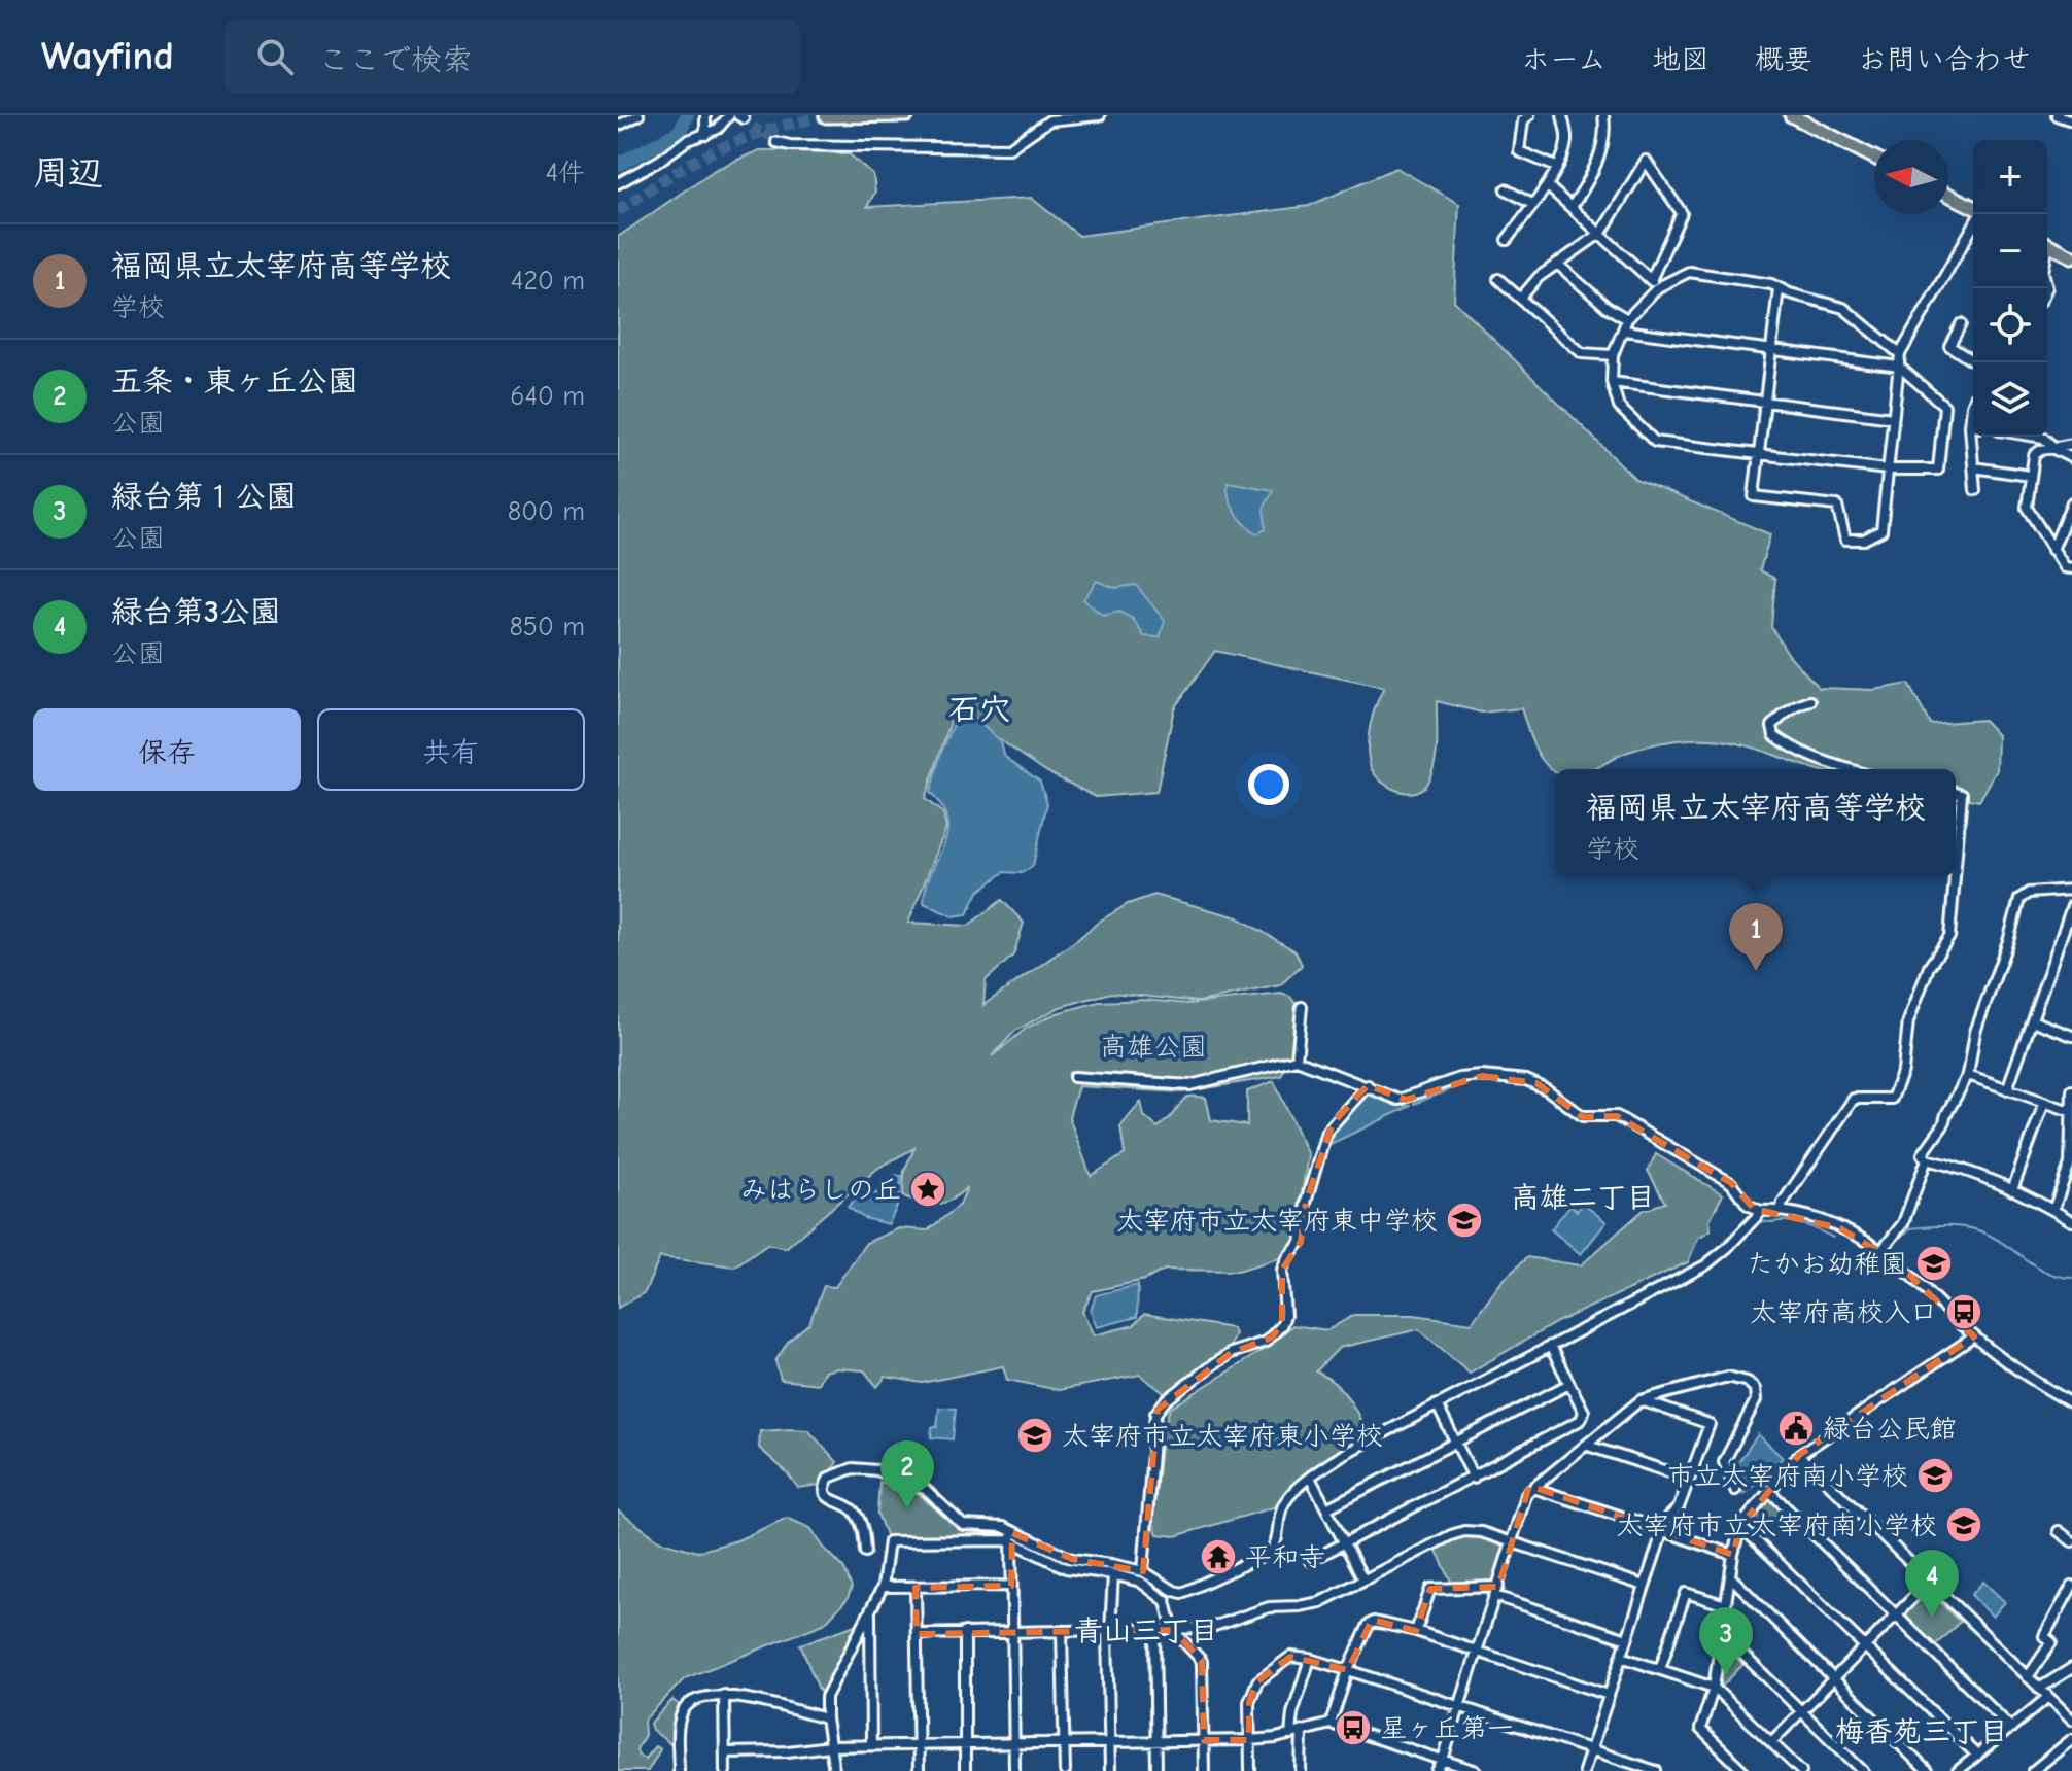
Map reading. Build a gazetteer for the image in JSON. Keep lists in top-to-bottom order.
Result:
{
  "districts": [
    "石穴",
    "高雄二丁目",
    "青山三丁目",
    "梅香苑三丁目"
  ],
  "parks": ["高雄公園"],
  "places": {
    "place": ["みはらしの丘"],
    "school or university": [
      "太宰府市立太宰府東中学校",
      "たかお幼稚園",
      "太宰府市立太宰府東小学校",
      "市立太宰府南小学校",
      "太宰府市立太宰府南小学校"
    ],
    "bus stop": ["太宰府高校入口", "星ヶ丘第一"],
    "public building": ["緑台公民館"],
    "temple": ["平和寺"]
  },
  "north": "left",
  "page": {
    "header": "Wayfind",
    "search": "ここで検索",
    "nav": [
      "ホーム",
      "地図",
      "概要",
      "お問い合わせ"
    ],
    "heading": ["周辺", "4件"],
    "map_buttons": ["+", "−"],
    "list": [
      {
        "mark": "1",
        "name": "福岡県立太宰府高等学校",
        "note": "学校",
        "value": "420 m"
      },
      {
        "mark": "2",
        "name": "五条・東ヶ丘公園",
        "note": "公園",
        "value": "640 m"
      },
      {
        "mark": "3",
        "name": "緑台第１公園",
        "note": "公園",
        "value": "800 m"
      },
      {
        "mark": "4",
        "name": "緑台第3公園",
        "note": "公園",
        "value": "850 m"
      }
    ],
    "buttons": ["保存", "共有"],
    "popup": ["福岡県立太宰府高等学校", "学校"],
    "pins": [
      "1",
      "2",
      "4",
      "3"
    ]
  }
}
